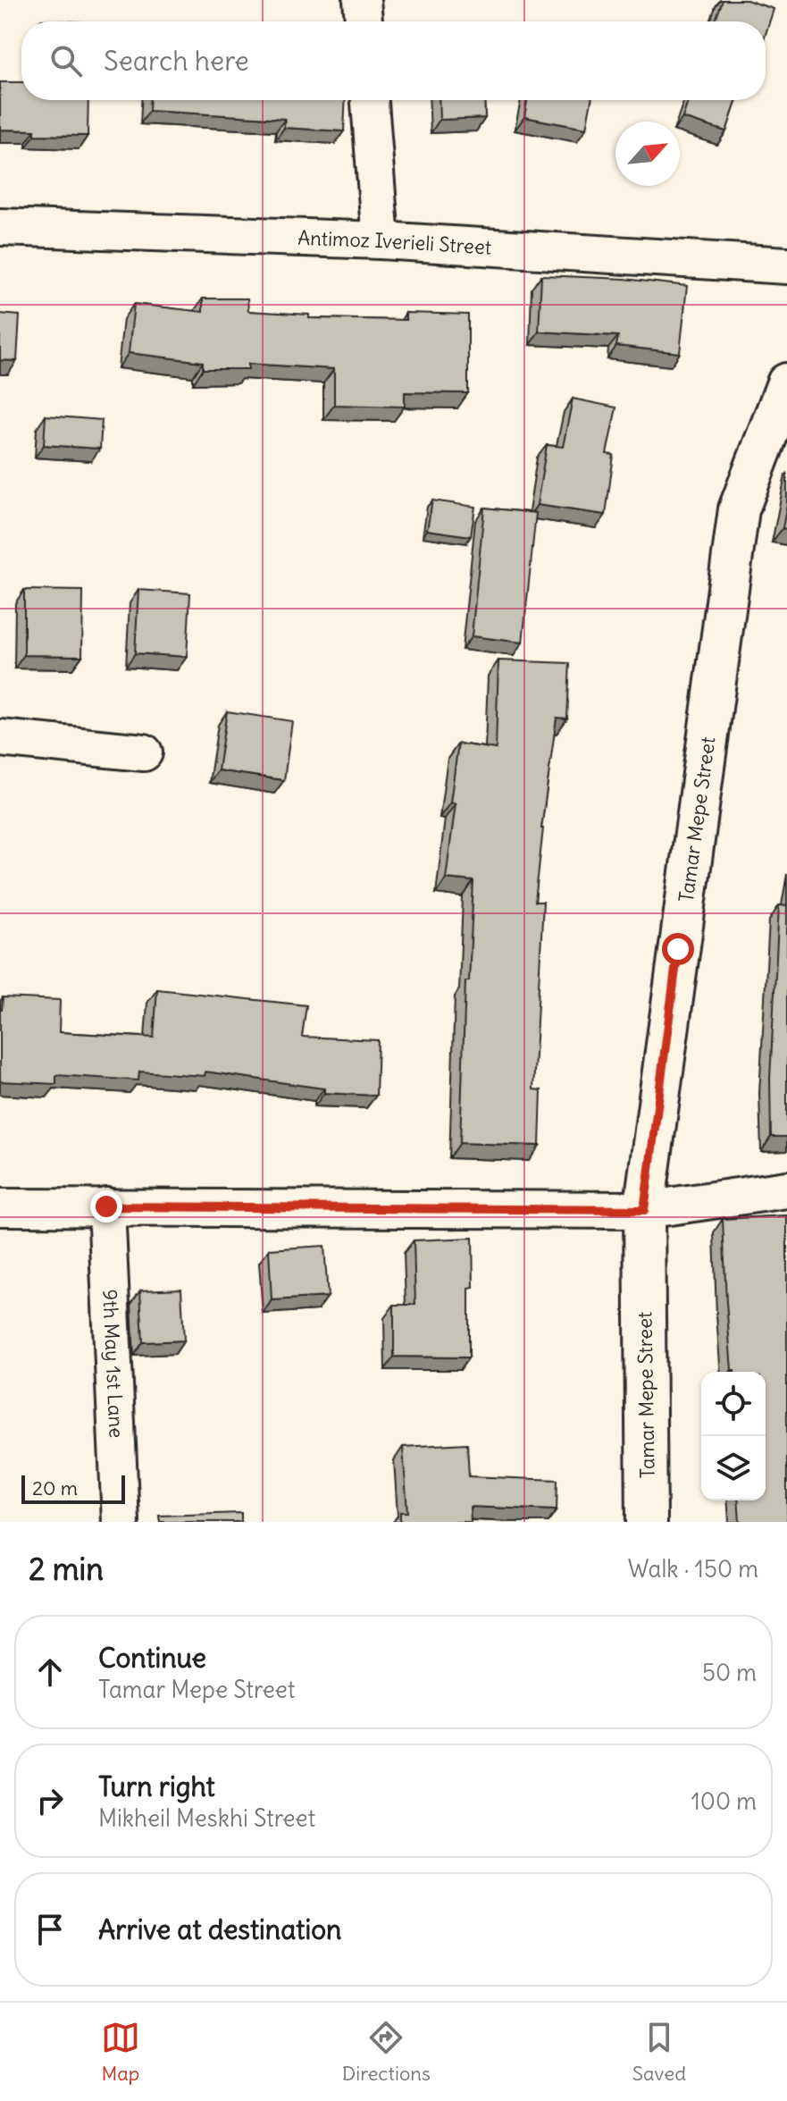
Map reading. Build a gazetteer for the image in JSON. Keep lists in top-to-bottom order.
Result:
{
  "streets": {
    "street": ["Antimoz Iverieli Street", "Tamar Mepe Street", "9th May 1st Lane"]
  },
  "scale_bar": "20 m",
  "north": "top right",
  "page": {
    "search": "Search here",
    "scale": "20 m",
    "heading": ["2 min", "Walk · 150 m"],
    "list": [
      ["Continue", "Tamar Mepe Street", "50 m"],
      ["Turn right", "Mikheil Meskhi Street", "100 m"],
      "Arrive at destination"
    ],
    "nav": ["Map", "Directions", "Saved"]
  }
}
